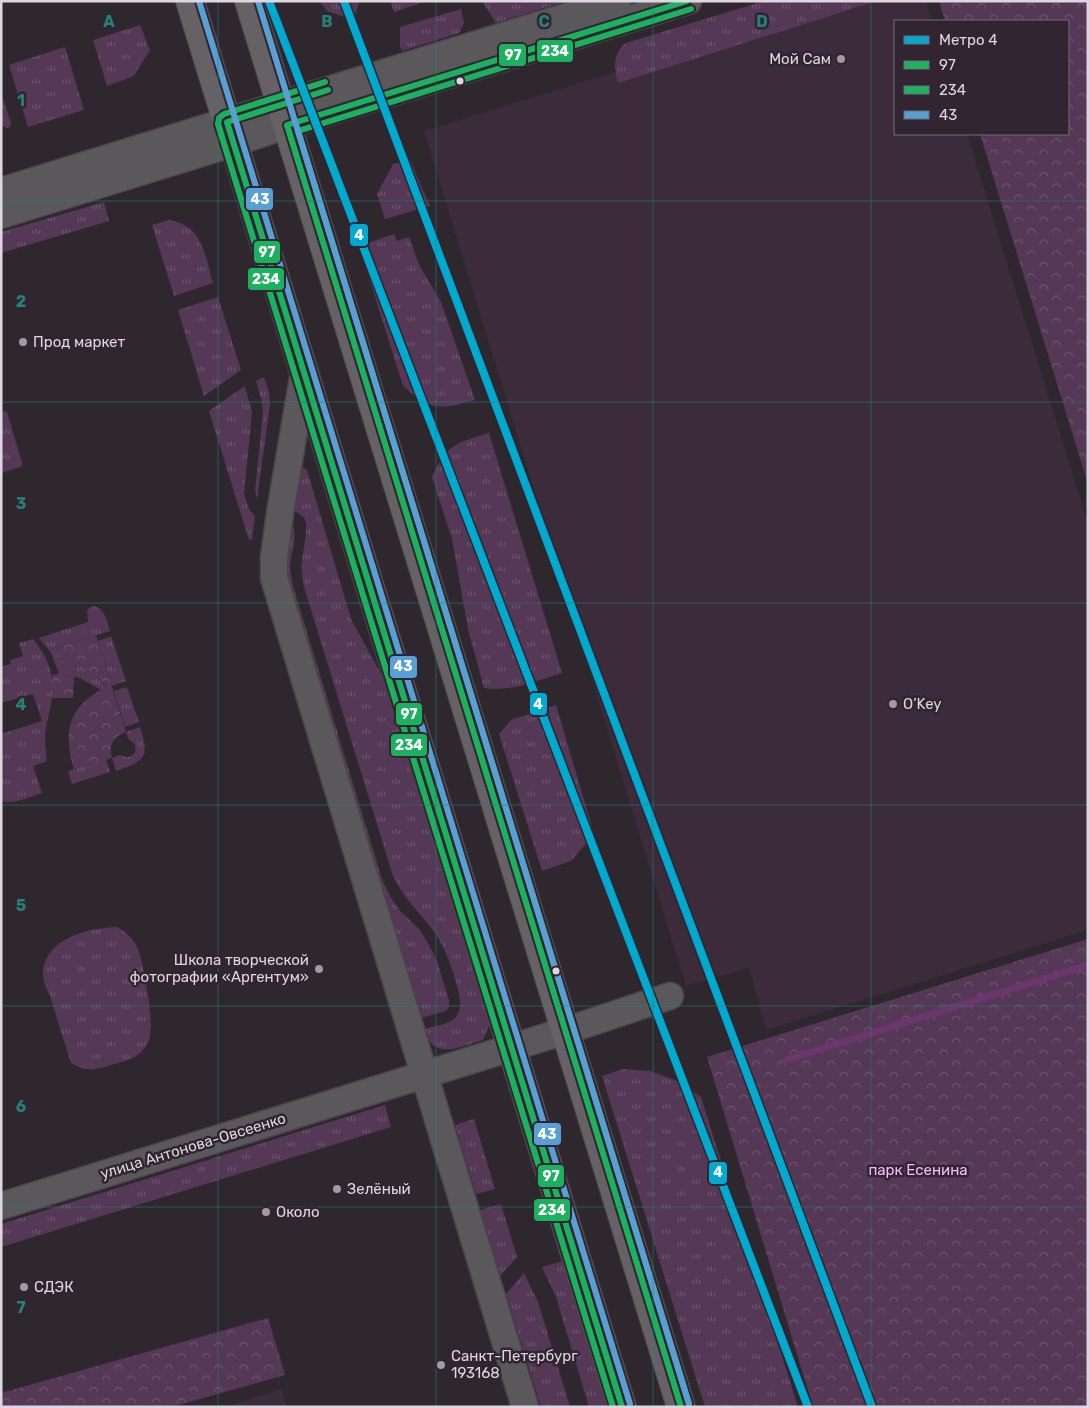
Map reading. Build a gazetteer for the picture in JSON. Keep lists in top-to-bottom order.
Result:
{
  "streets": {
    "street": ["улица Антонова-Овсеенко"]
  },
  "parks": ["парк Есенина"],
  "places": [
    "Мой Сам",
    "Прод маркет",
    "O’Key",
    "Школа творческой фотографии «Аргентум»",
    "Зелёный",
    "Около",
    "СДЭК",
    "Санкт-Петербург 193168"
  ],
  "lines": [
    "metro line 4",
    "transit line 97",
    "transit line 43",
    "transit line 234"
  ],
  "legend": [
    "Метро 4",
    "97",
    "234",
    "43"
  ],
  "grid": {
    "columns": [
      "A",
      "B",
      "C",
      "D"
    ],
    "rows": [
      "1",
      "2",
      "3",
      "4",
      "5",
      "6",
      "7"
    ]
  }
}
